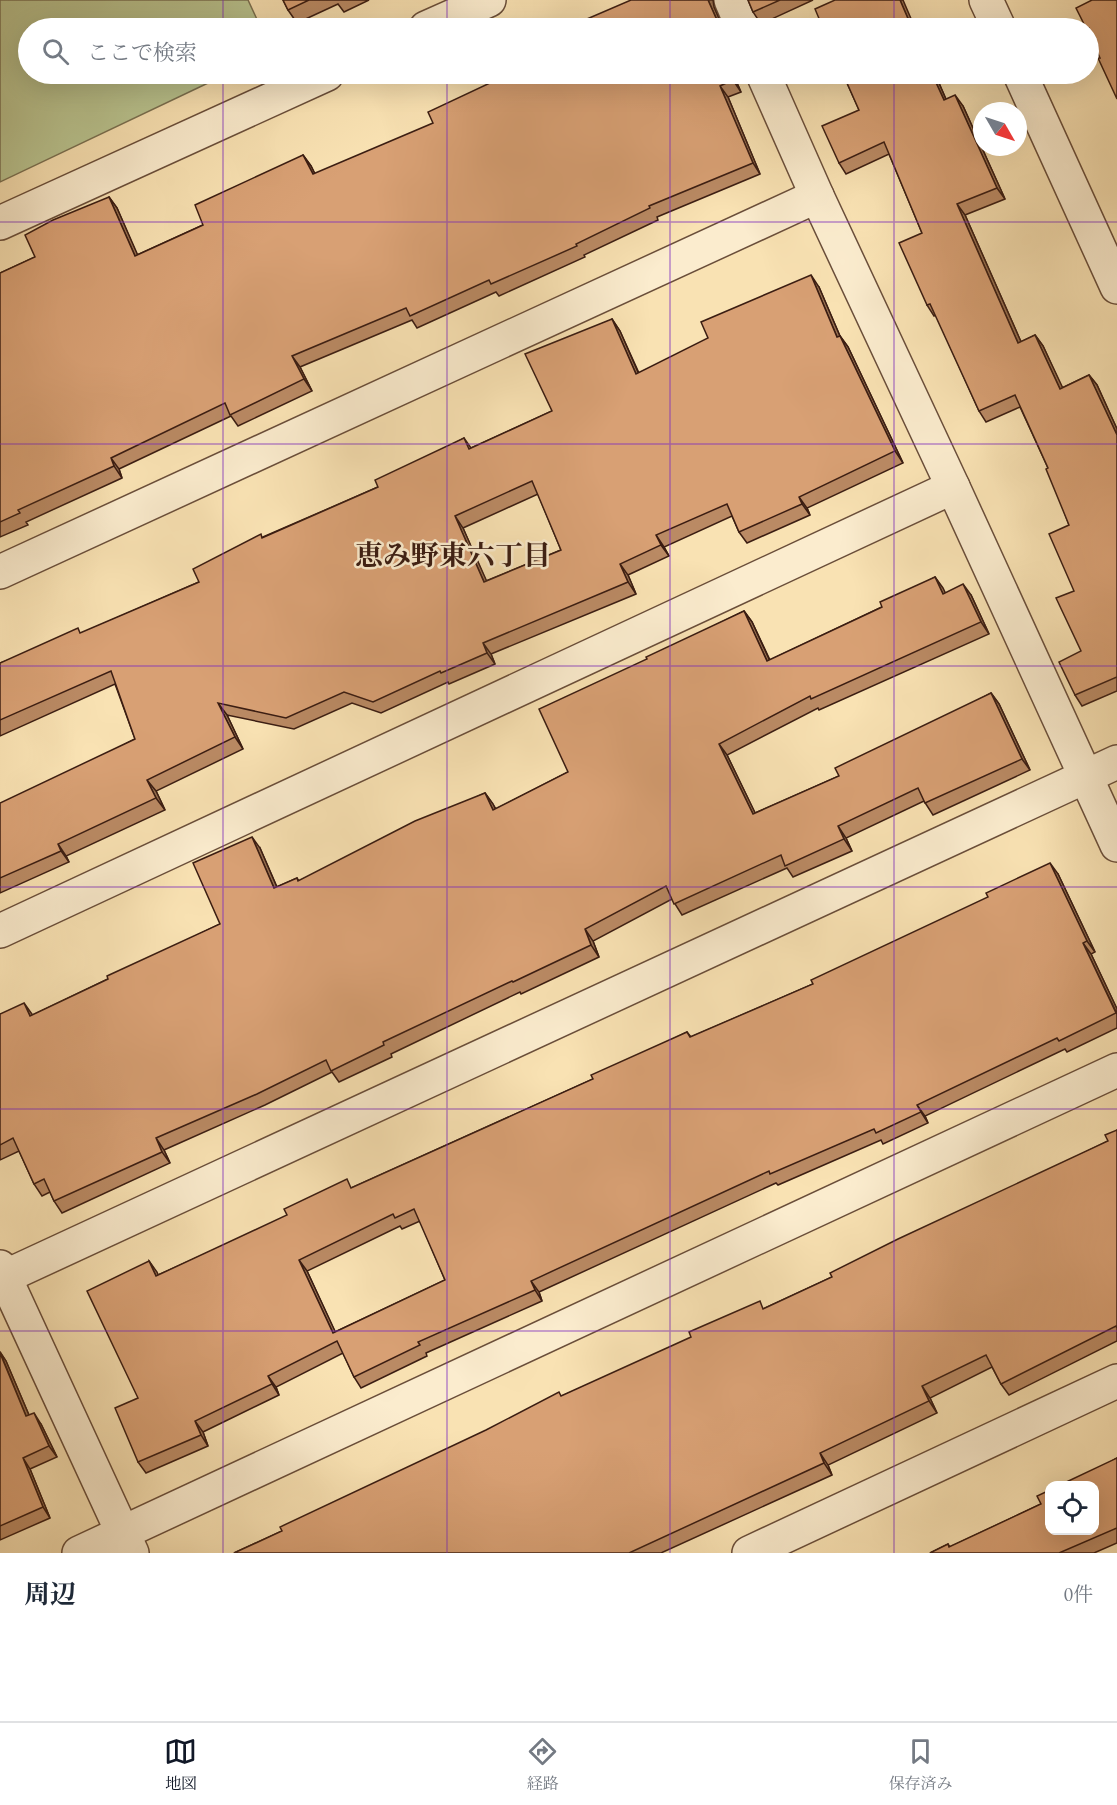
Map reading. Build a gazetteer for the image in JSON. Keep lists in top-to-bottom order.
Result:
{
  "districts": ["恵み野東六丁目"],
  "north": "bottom right",
  "page": {
    "search": "ここで検索",
    "heading": ["周辺", "0件"],
    "nav": ["地図", "経路", "保存済み"]
  }
}
